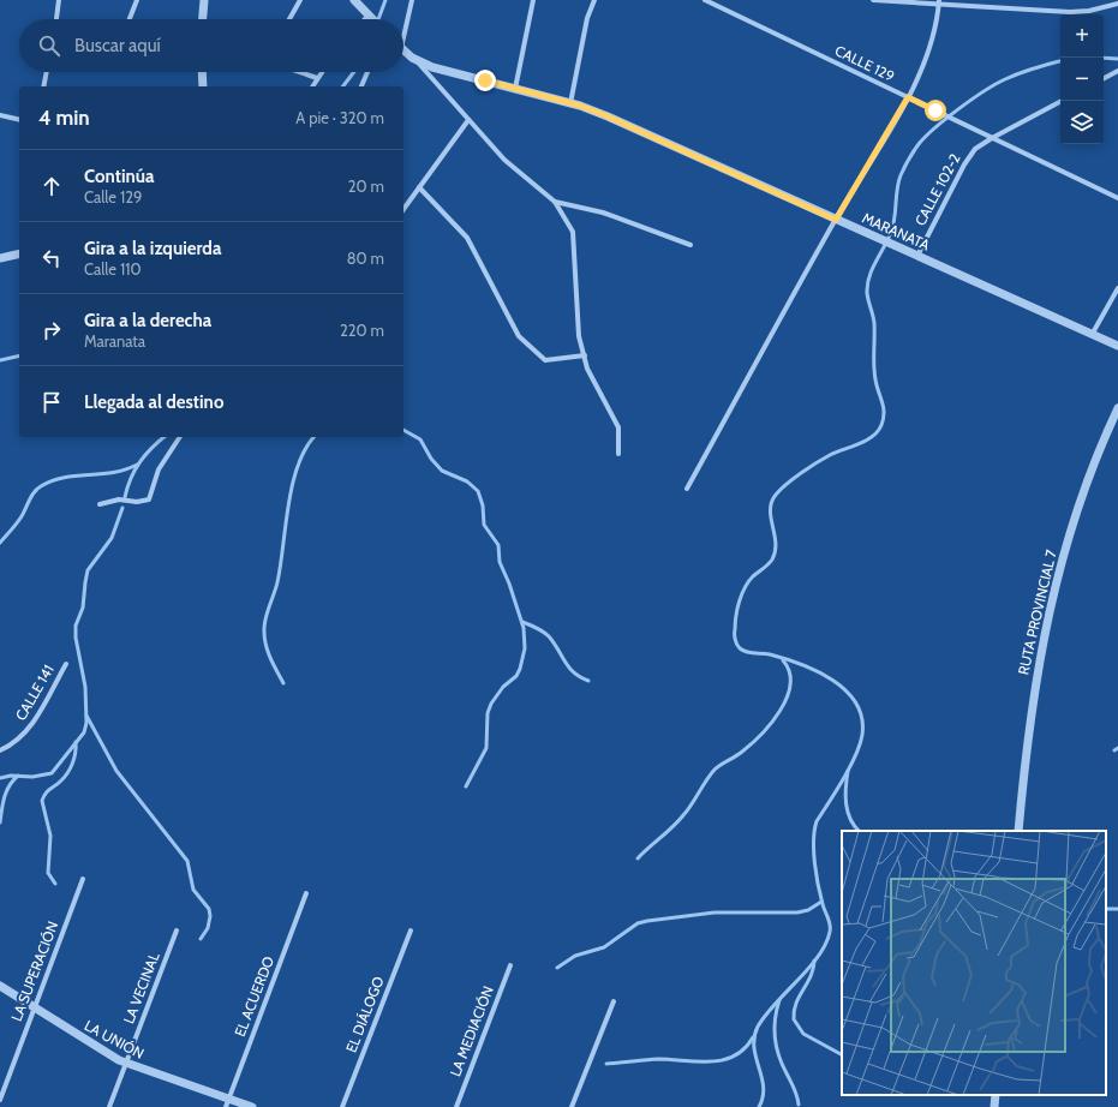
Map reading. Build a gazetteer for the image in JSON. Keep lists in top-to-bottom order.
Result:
{
  "streets": {
    "street": [
      "CALLE 129",
      "CALLE 102-2",
      "MARANATA",
      "RUTA PROVINCIAL 7",
      "CALLE 141",
      "LA SUPERACIÓN",
      "LA VECINAL",
      "EL ACUERDO",
      "EL DIÁLOGO",
      "LA MEDIACIÓN",
      "LA UNIÓN"
    ]
  },
  "crossings": [
    ["CALLE 129", "CALLE 102-2"],
    ["CALLE 102-2", "MARANATA"],
    ["LA SUPERACIÓN", "LA UNIÓN"],
    ["LA VECINAL", "LA UNIÓN"],
    ["EL ACUERDO", "LA UNIÓN"]
  ],
  "page": {
    "map_buttons": ["+", "−"],
    "search": "Buscar aquí",
    "heading": ["4 min", "A pie · 320 m"],
    "list": [
      ["Continúa", "Calle 129", "20 m"],
      ["Gira a la izquierda", "Calle 110", "80 m"],
      ["Gira a la derecha", "Maranata", "220 m"],
      "Llegada al destino"
    ]
  }
}
